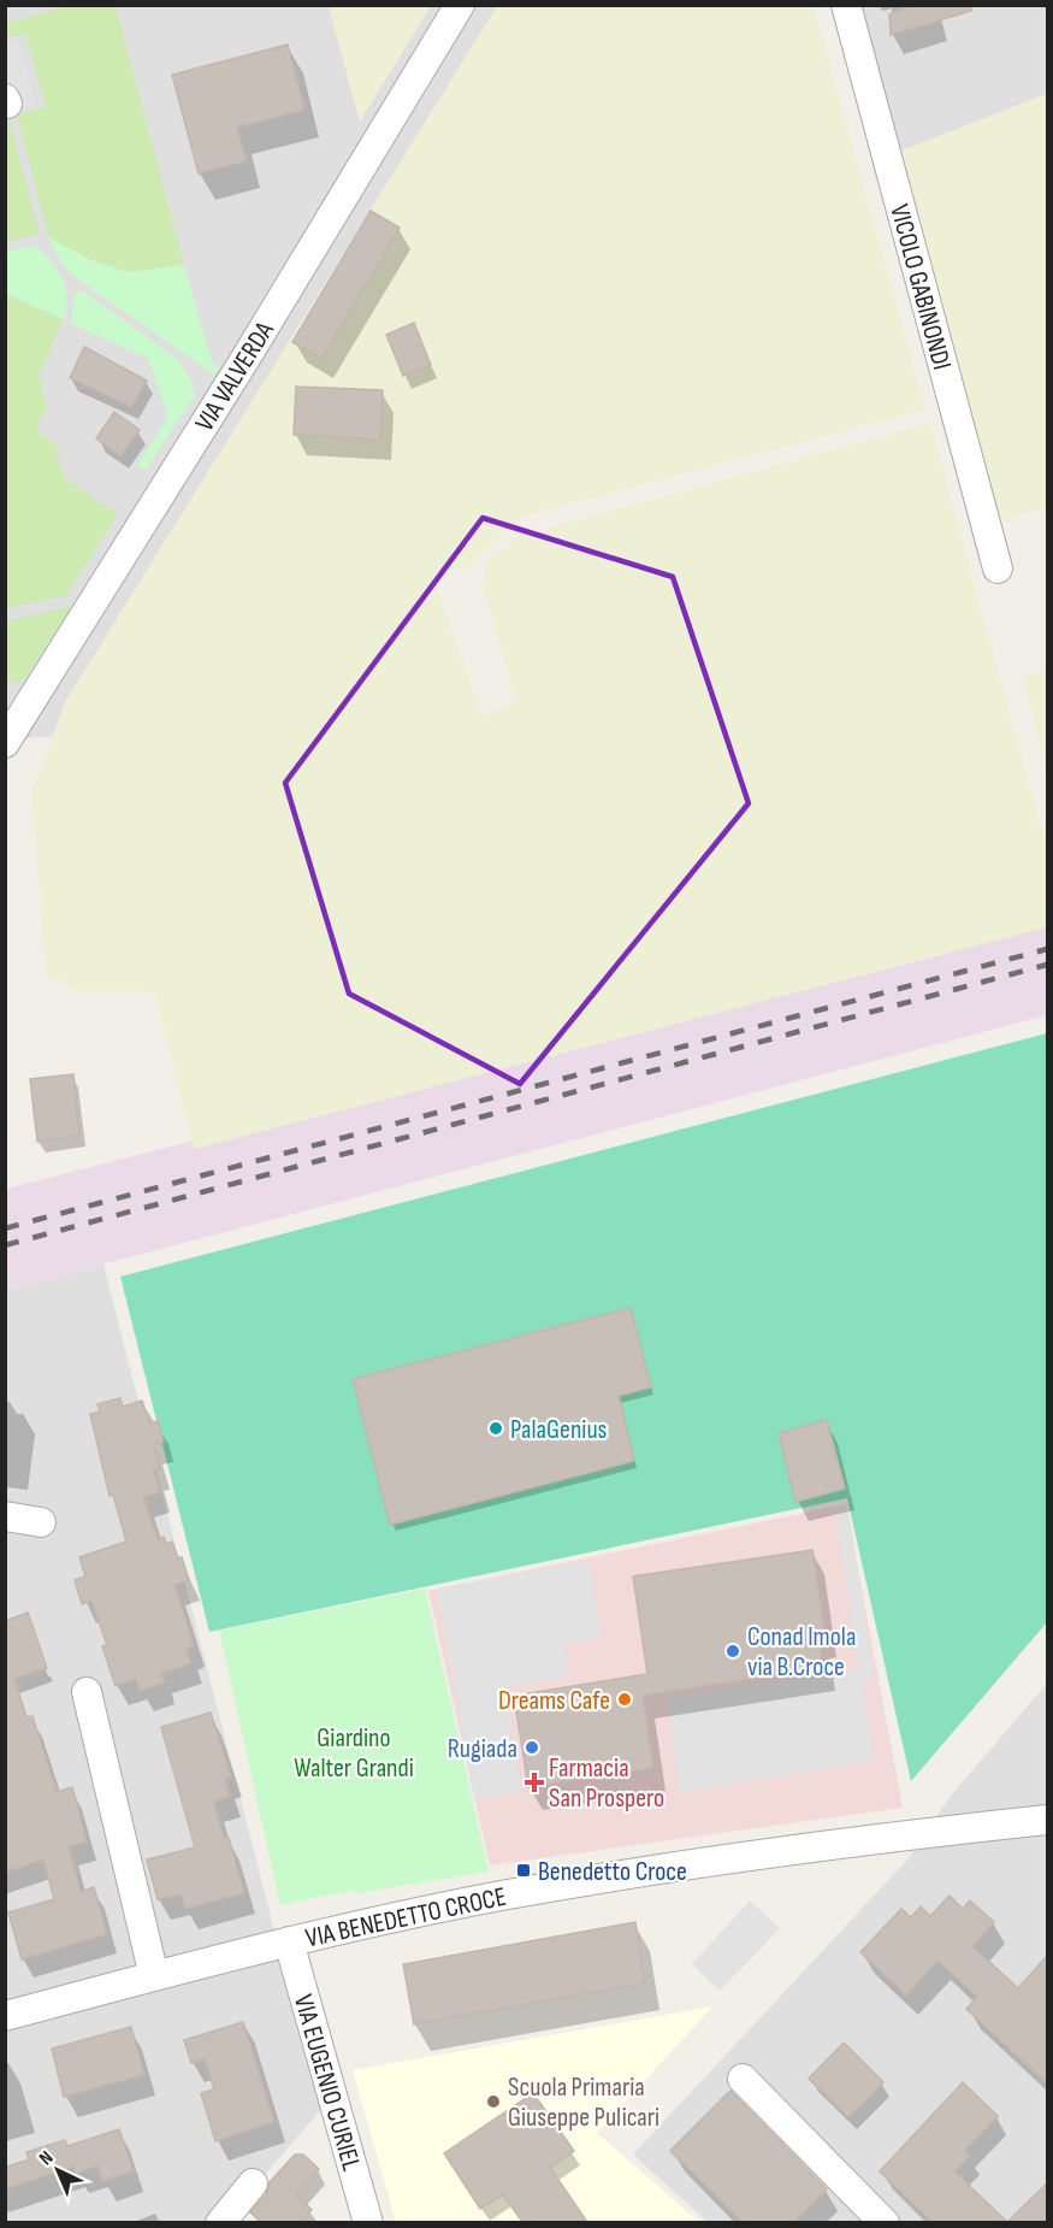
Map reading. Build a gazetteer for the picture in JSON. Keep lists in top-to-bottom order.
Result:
{
  "streets": {
    "street": [
      "VICOLO GABINONDI",
      "VIA VALVERDA",
      "VIA BENEDETTO CROCE",
      "VIA EUGENIO CURIEL"
    ]
  },
  "crossings": [
    ["VIA BENEDETTO CROCE", "VIA EUGENIO CURIEL"]
  ],
  "parks": ["Giardino Walter Grandi"],
  "places": {
    "other": [
      "PalaGenius",
      "Conad Imola via B.Croce",
      "Dreams Cafe",
      "Rugiada",
      "Scuola Primaria Giuseppe Pulicari"
    ],
    "health": ["Farmacia San Prospero"],
    "transit": ["Benedetto Croce"]
  },
  "north": "top left"
}
